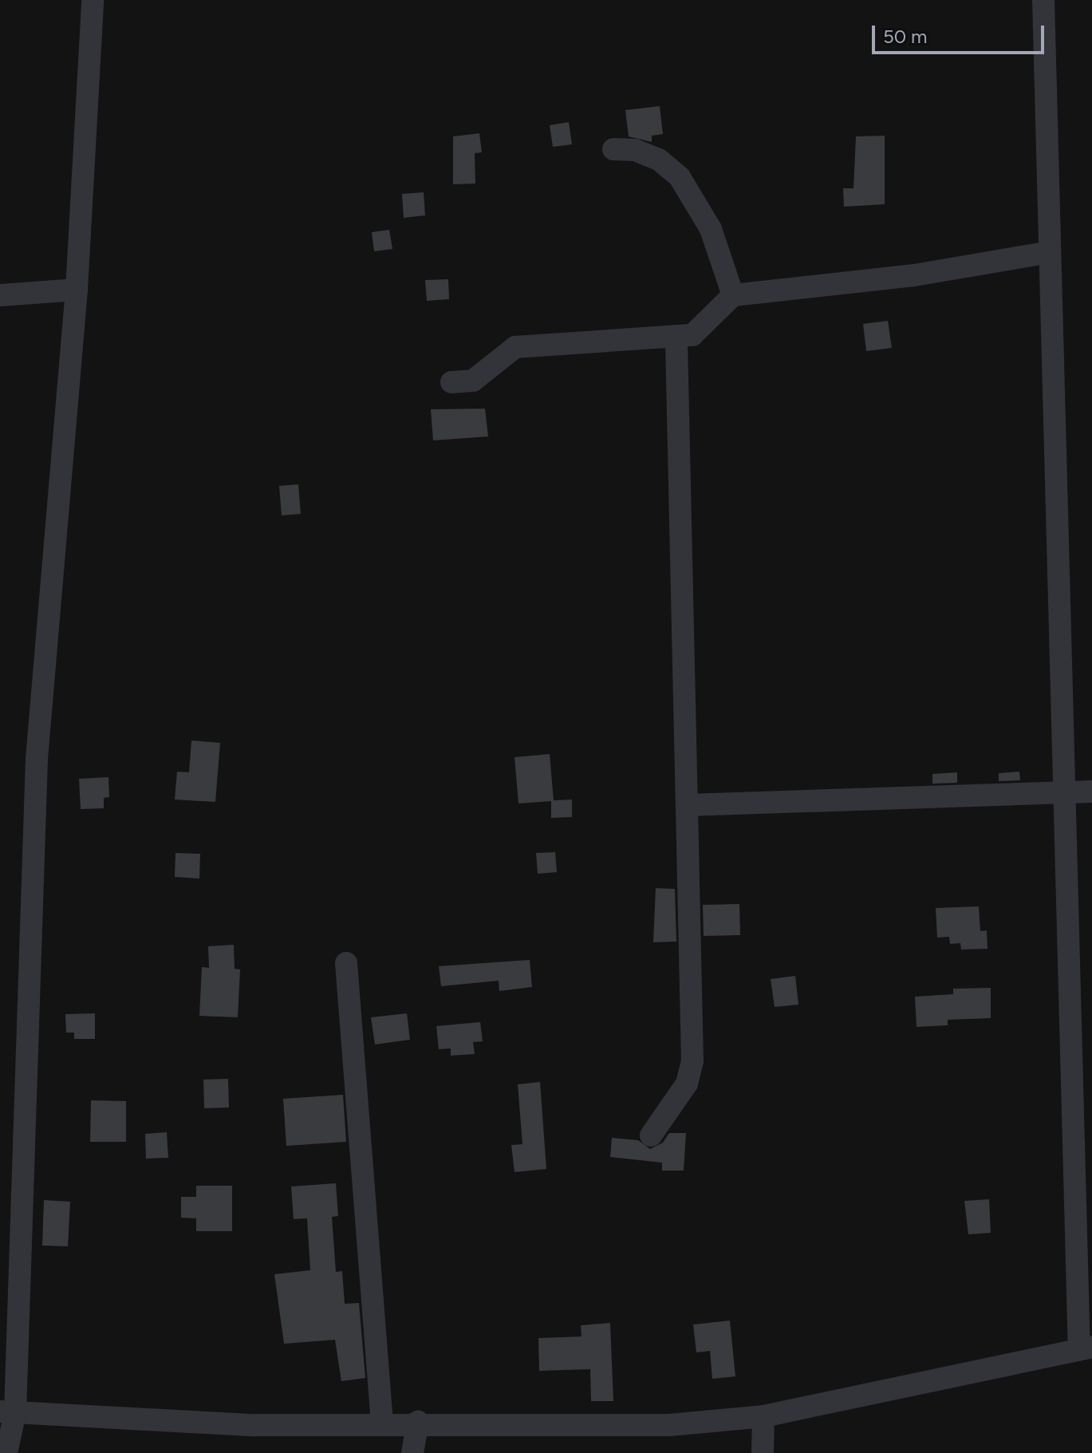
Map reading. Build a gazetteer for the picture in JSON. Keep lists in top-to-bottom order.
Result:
{
  "scale_bar": "50 m"
}
